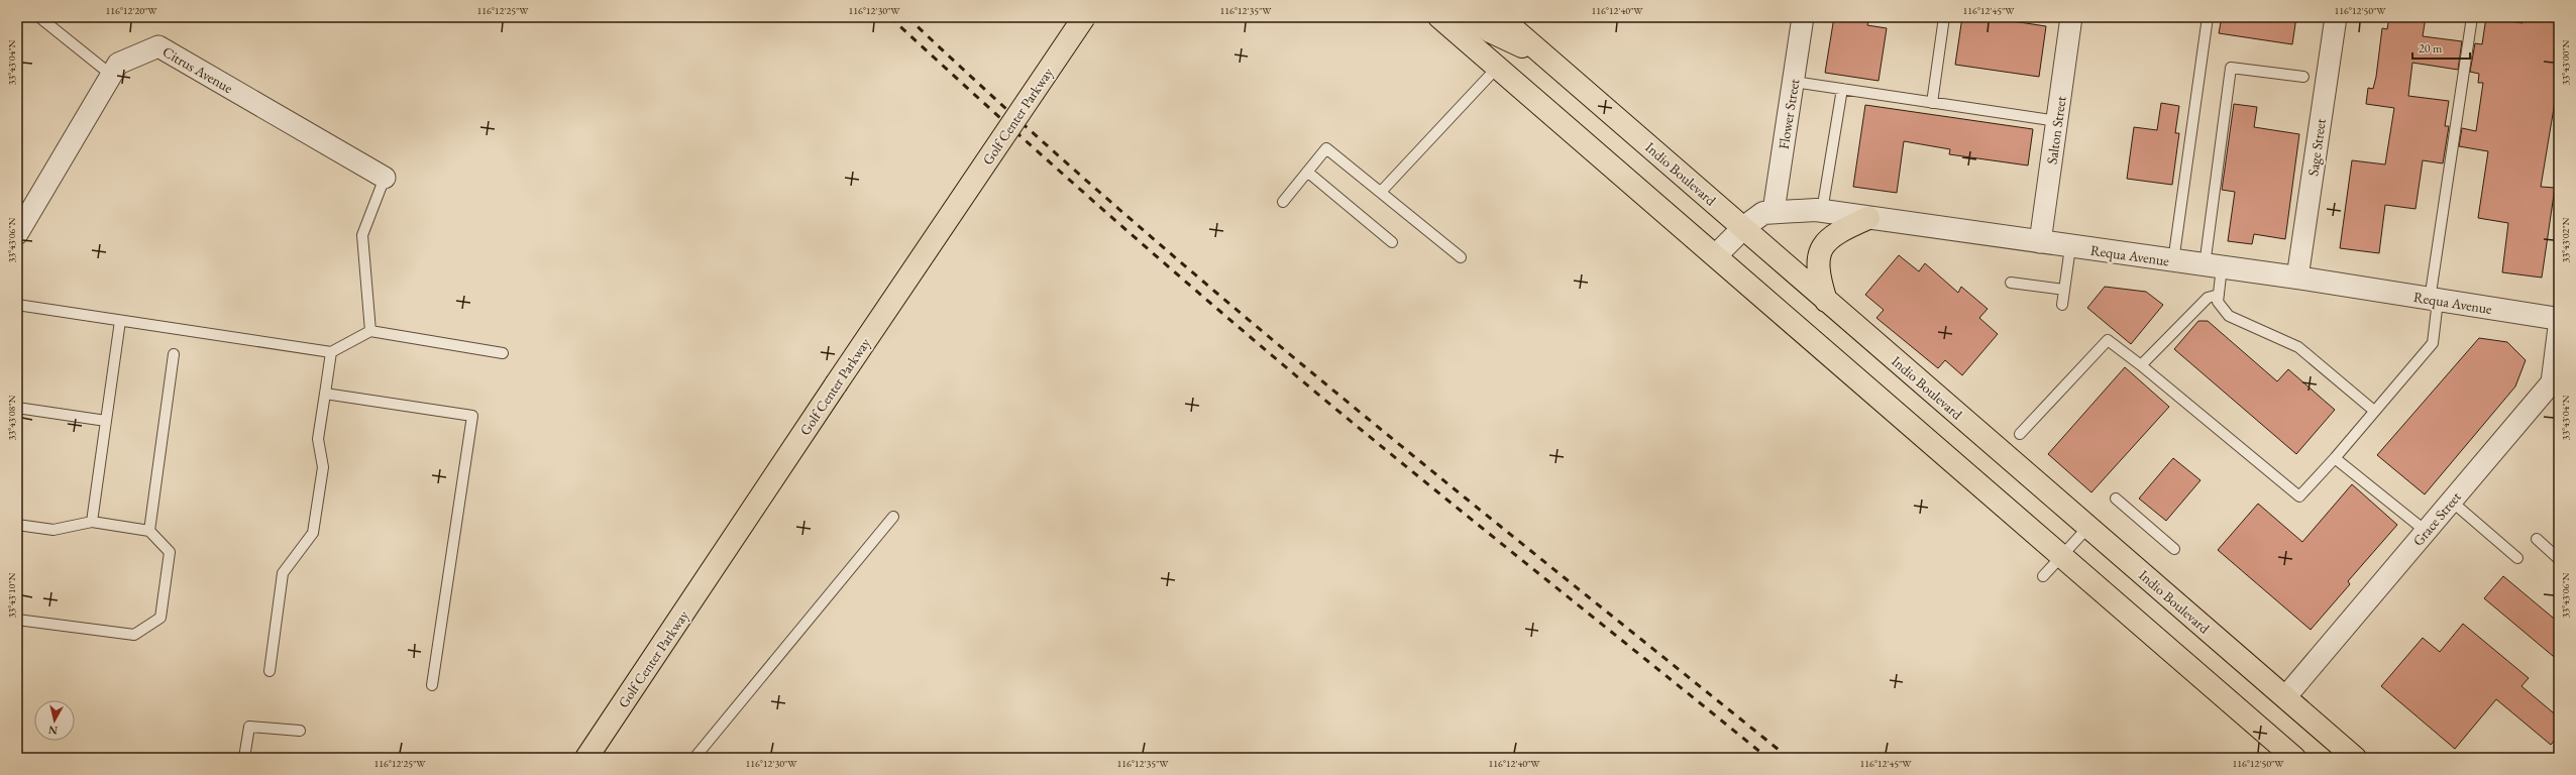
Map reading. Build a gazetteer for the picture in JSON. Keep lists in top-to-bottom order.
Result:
{
  "streets": {
    "main road": ["Golf Center Parkway", "Indio Boulevard"],
    "street": [
      "Citrus Avenue",
      "Flower Street",
      "Salton Street",
      "Sage Street",
      "Requa Avenue",
      "Grace Street"
    ]
  },
  "crossings": [
    ["Flower Street", "Requa Avenue"],
    ["Salton Street", "Requa Avenue"],
    ["Sage Street", "Requa Avenue"],
    ["Indio Boulevard", "Requa Avenue"],
    ["Indio Boulevard", "Grace Street"]
  ],
  "scale_bar": "20 m",
  "north": "bottom",
  "coordinates": [
    "116°12'20\"W",
    "116°12'25\"W",
    "116°12'30\"W",
    "116°12'35\"W",
    "116°12'40\"W",
    "116°12'45\"W",
    "116°12'50\"W",
    "33°43'04\"N",
    "33°43'00\"N",
    "33°43'06\"N",
    "33°43'02\"N",
    "33°43'08\"N",
    "33°43'10\"N"
  ]
}
